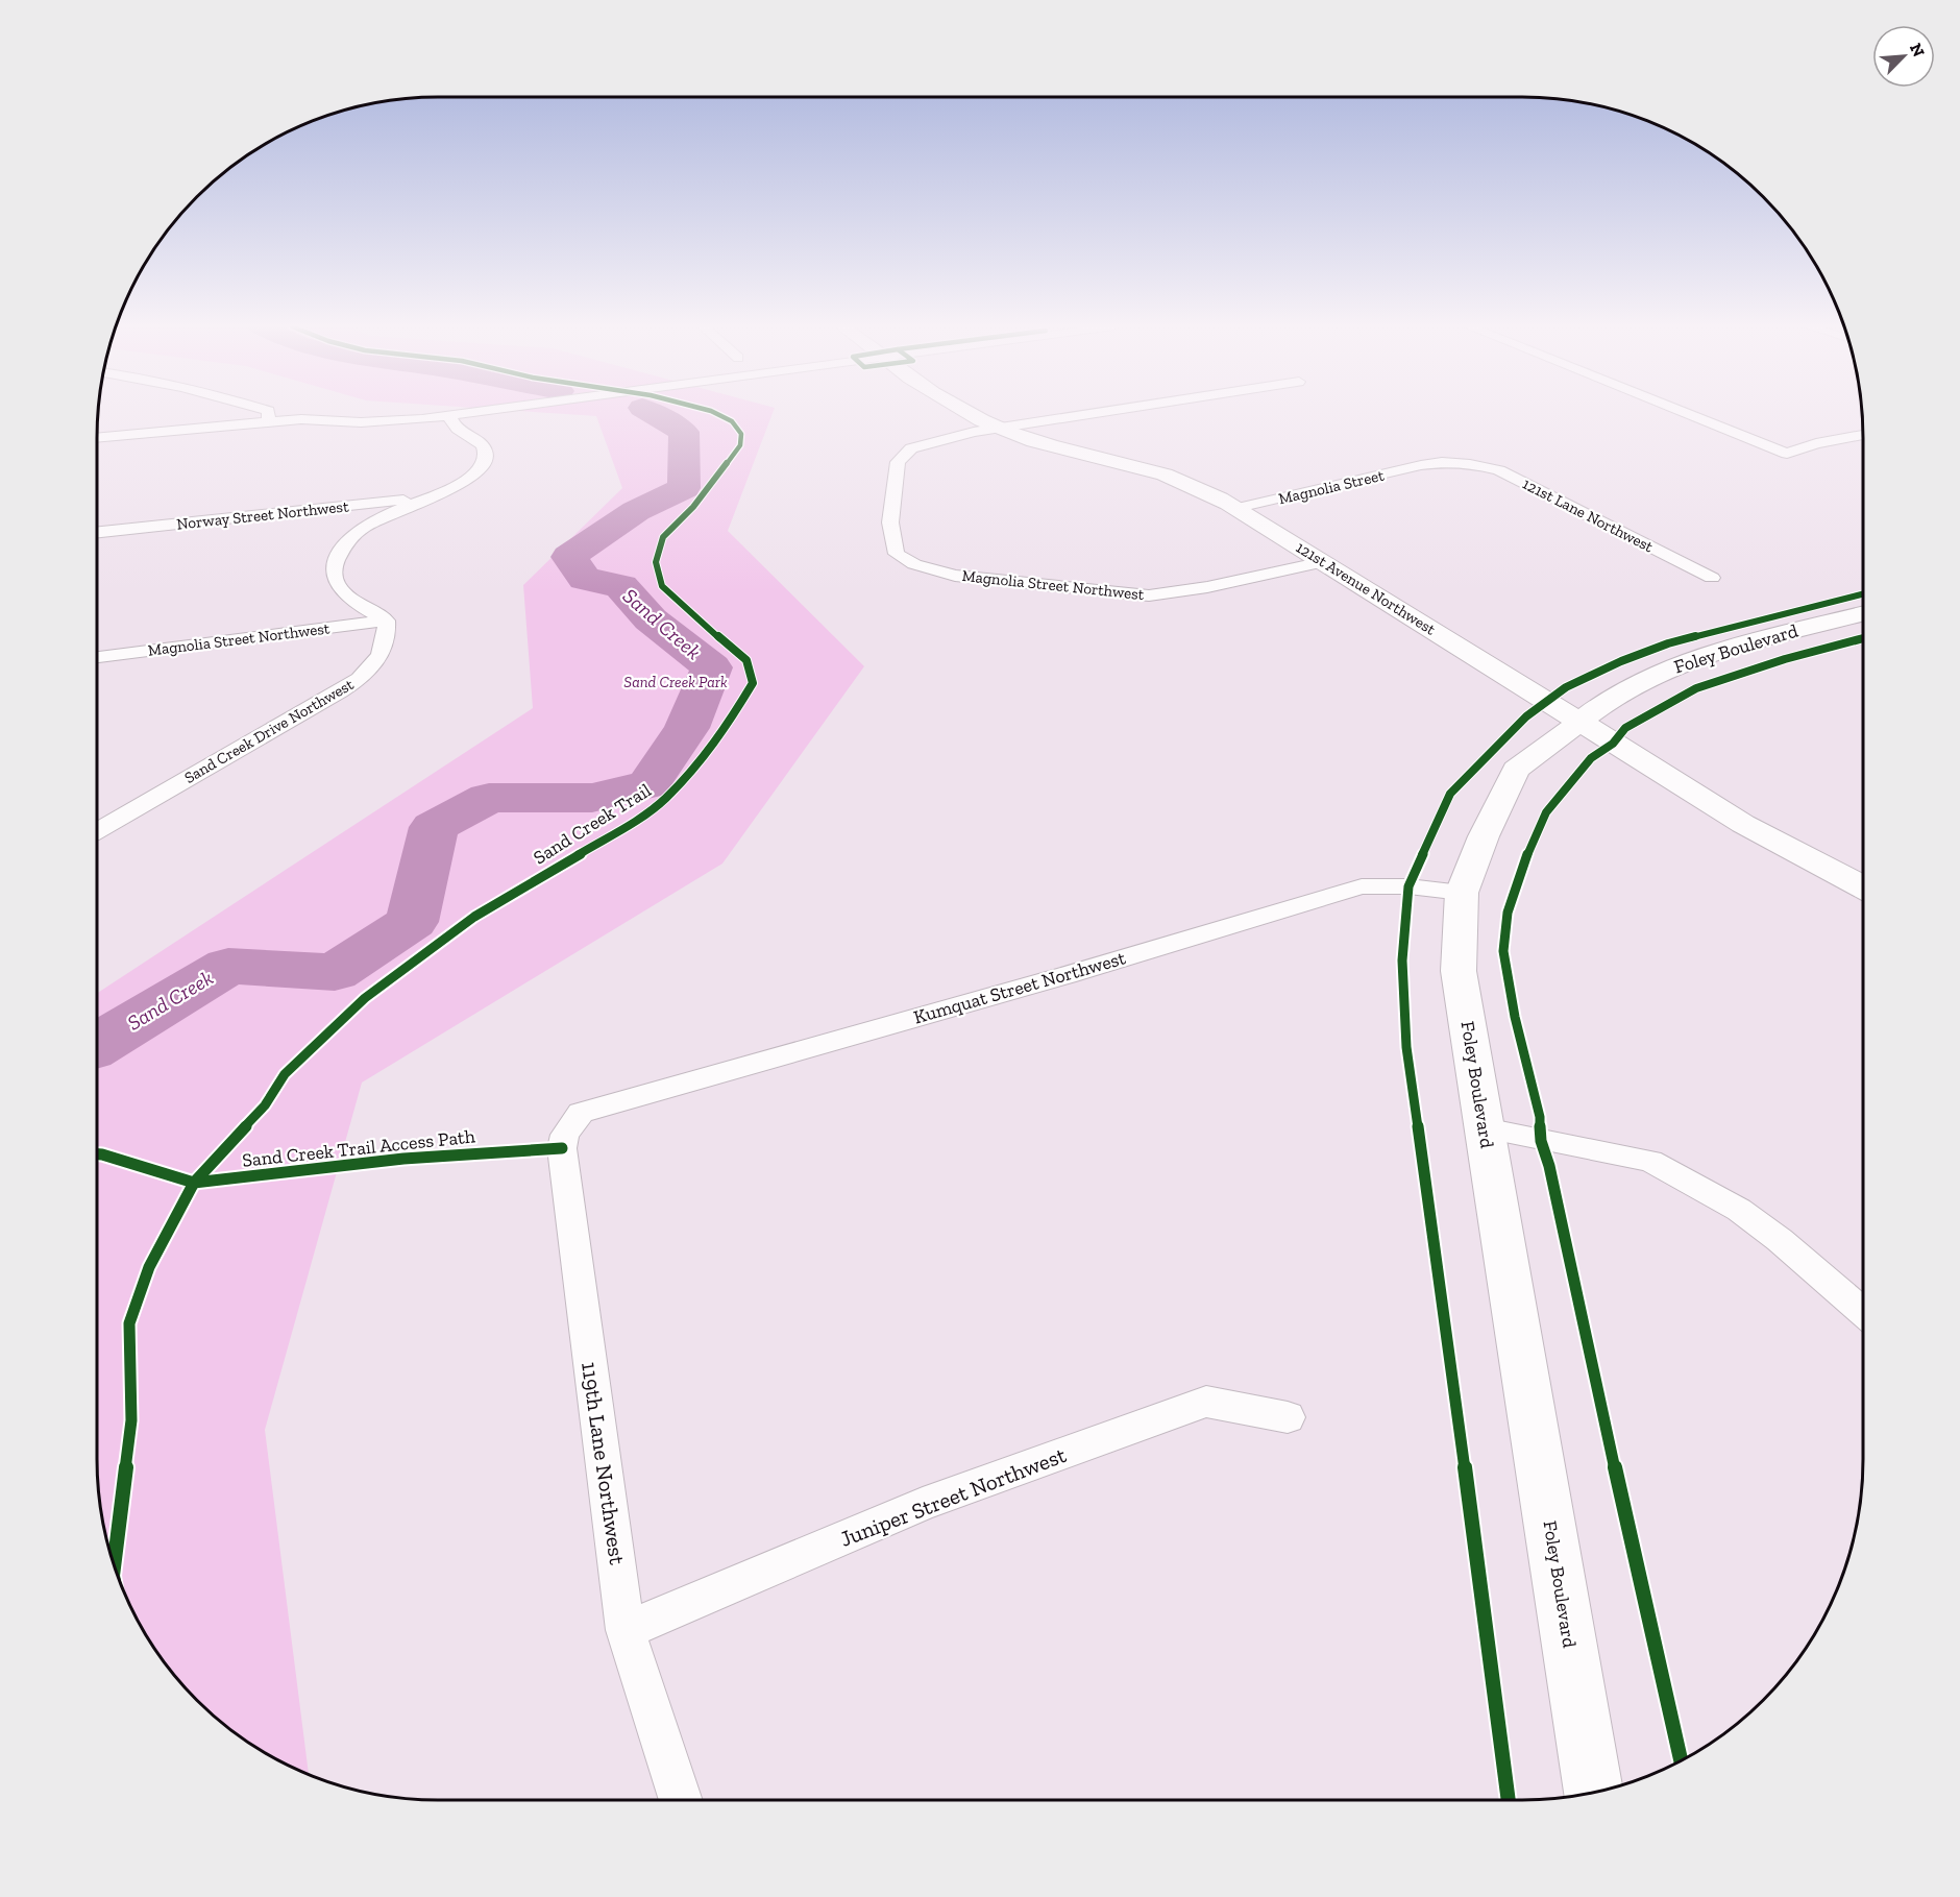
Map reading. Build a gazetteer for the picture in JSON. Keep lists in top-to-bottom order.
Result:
{
  "streets": {
    "street": [
      "Magnolia Street",
      "Norway Street Northwest",
      "121st Lane Northwest",
      "Magnolia Street Northwest",
      "121st Avenue Northwest",
      "Foley Boulevard",
      "Sand Creek Drive Northwest",
      "Kumquat Street Northwest",
      "119th Lane Northwest",
      "Juniper Street Northwest"
    ],
    "cycle path": ["Sand Creek Trail", "Sand Creek Trail Access Path"]
  },
  "crossings": [
    ["Magnolia Street", "121st Lane Northwest"],
    ["Magnolia Street", "121st Avenue Northwest"],
    ["Magnolia Street Northwest", "121st Avenue Northwest"],
    ["Magnolia Street Northwest", "Sand Creek Drive Northwest"],
    ["121st Avenue Northwest", "Foley Boulevard"],
    ["Foley Boulevard", "Kumquat Street Northwest"],
    ["Kumquat Street Northwest", "119th Lane Northwest"],
    ["119th Lane Northwest", "Juniper Street Northwest"]
  ],
  "water": ["Sand Creek"],
  "parks": ["Sand Creek Park"],
  "north": "top right"
}
